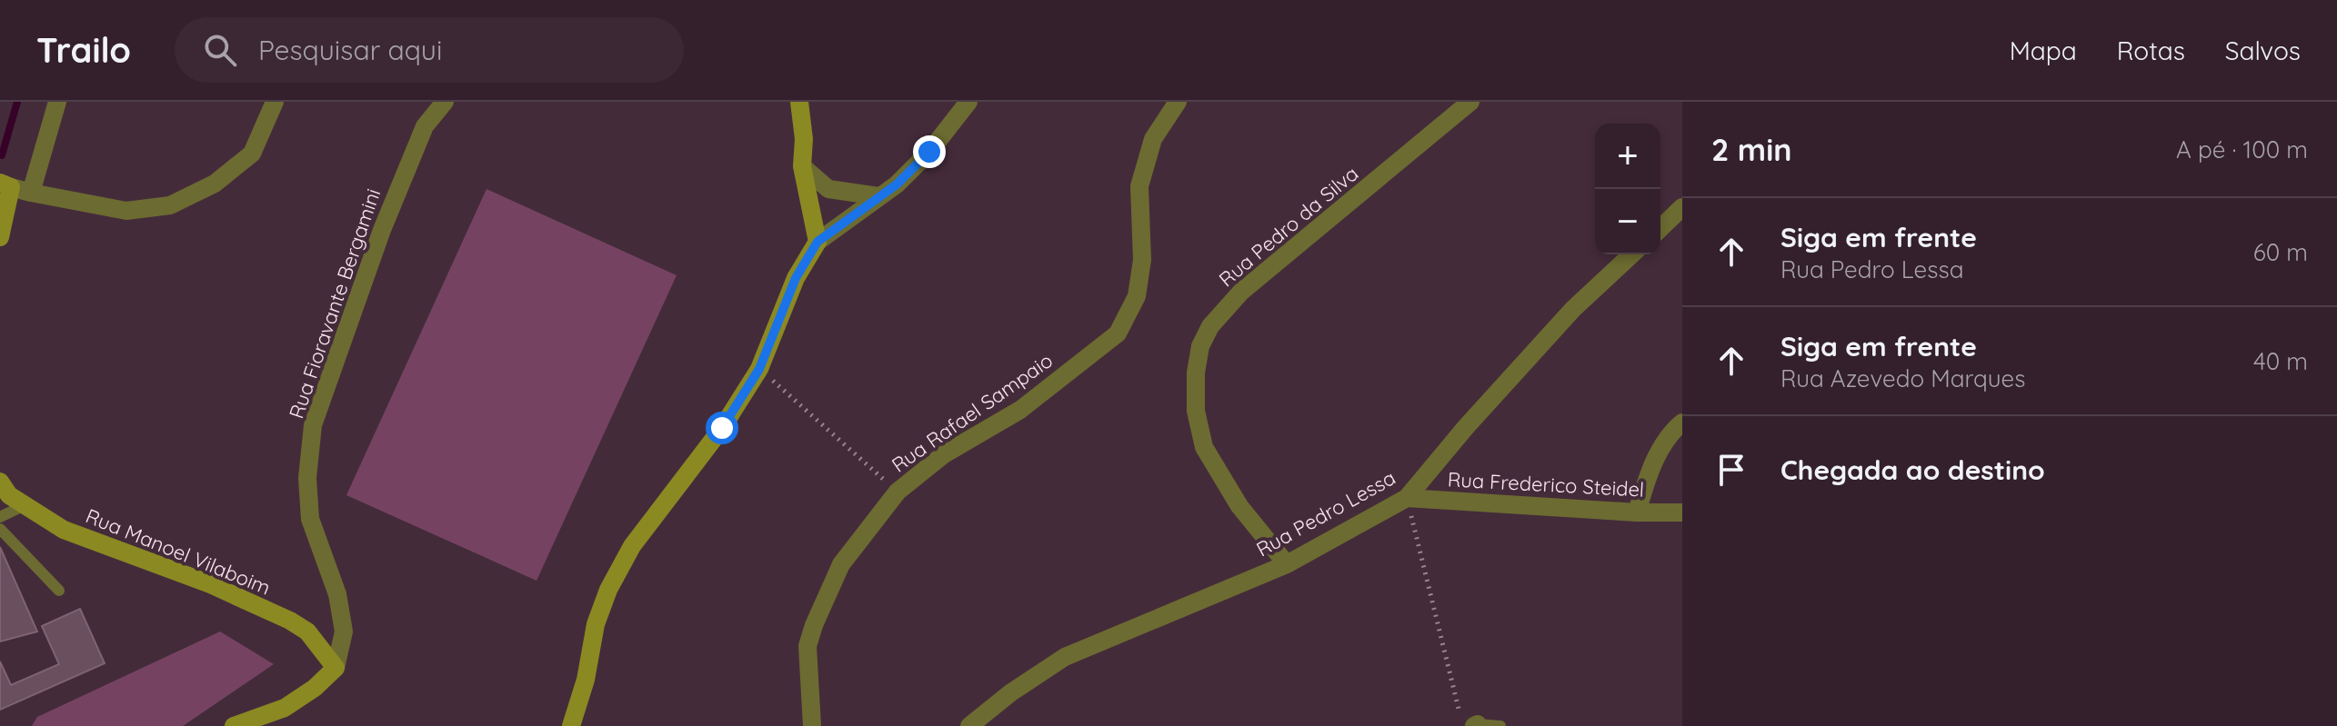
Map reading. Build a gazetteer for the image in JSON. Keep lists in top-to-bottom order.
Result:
{
  "streets": {
    "main road": ["Rua Manoel Vilaboim"],
    "street": [
      "Rua Pedro da Silva",
      "Rua Fioravante Bergamini",
      "Rua Rafael Sampaio",
      "Rua Frederico Steidel",
      "Rua Pedro Lessa"
    ]
  },
  "crossings": [
    ["Rua Pedro da Silva", "Rua Pedro Lessa"],
    ["Rua Fioravante Bergamini", "Rua Manoel Vilaboim"],
    ["Rua Frederico Steidel", "Rua Pedro Lessa"]
  ],
  "page": {
    "header": "Trailo",
    "search": "Pesquisar aqui",
    "nav": ["Mapa", "Rotas", "Salvos"],
    "heading": ["2 min", "A pé · 100 m"],
    "map_buttons": ["+", "−"],
    "list": [
      ["Siga em frente", "Rua Pedro Lessa", "60 m"],
      ["Siga em frente", "Rua Azevedo Marques", "40 m"],
      "Chegada ao destino"
    ]
  }
}
